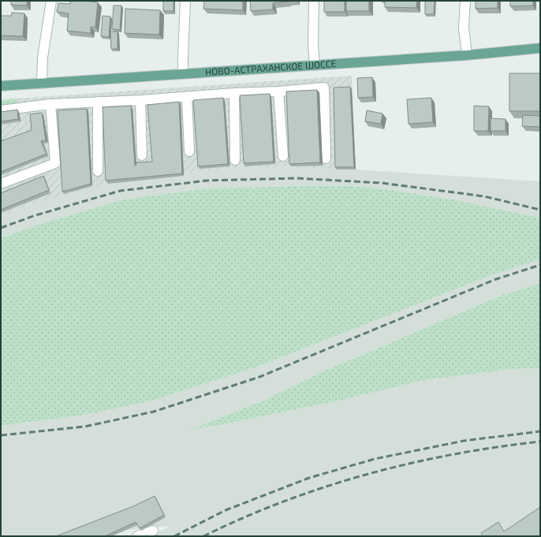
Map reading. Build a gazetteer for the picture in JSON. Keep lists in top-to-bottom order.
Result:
{
  "streets": {
    "main road": ["НОВО-АСТРАХАНСКОЕ ШОССЕ"]
  }
}
